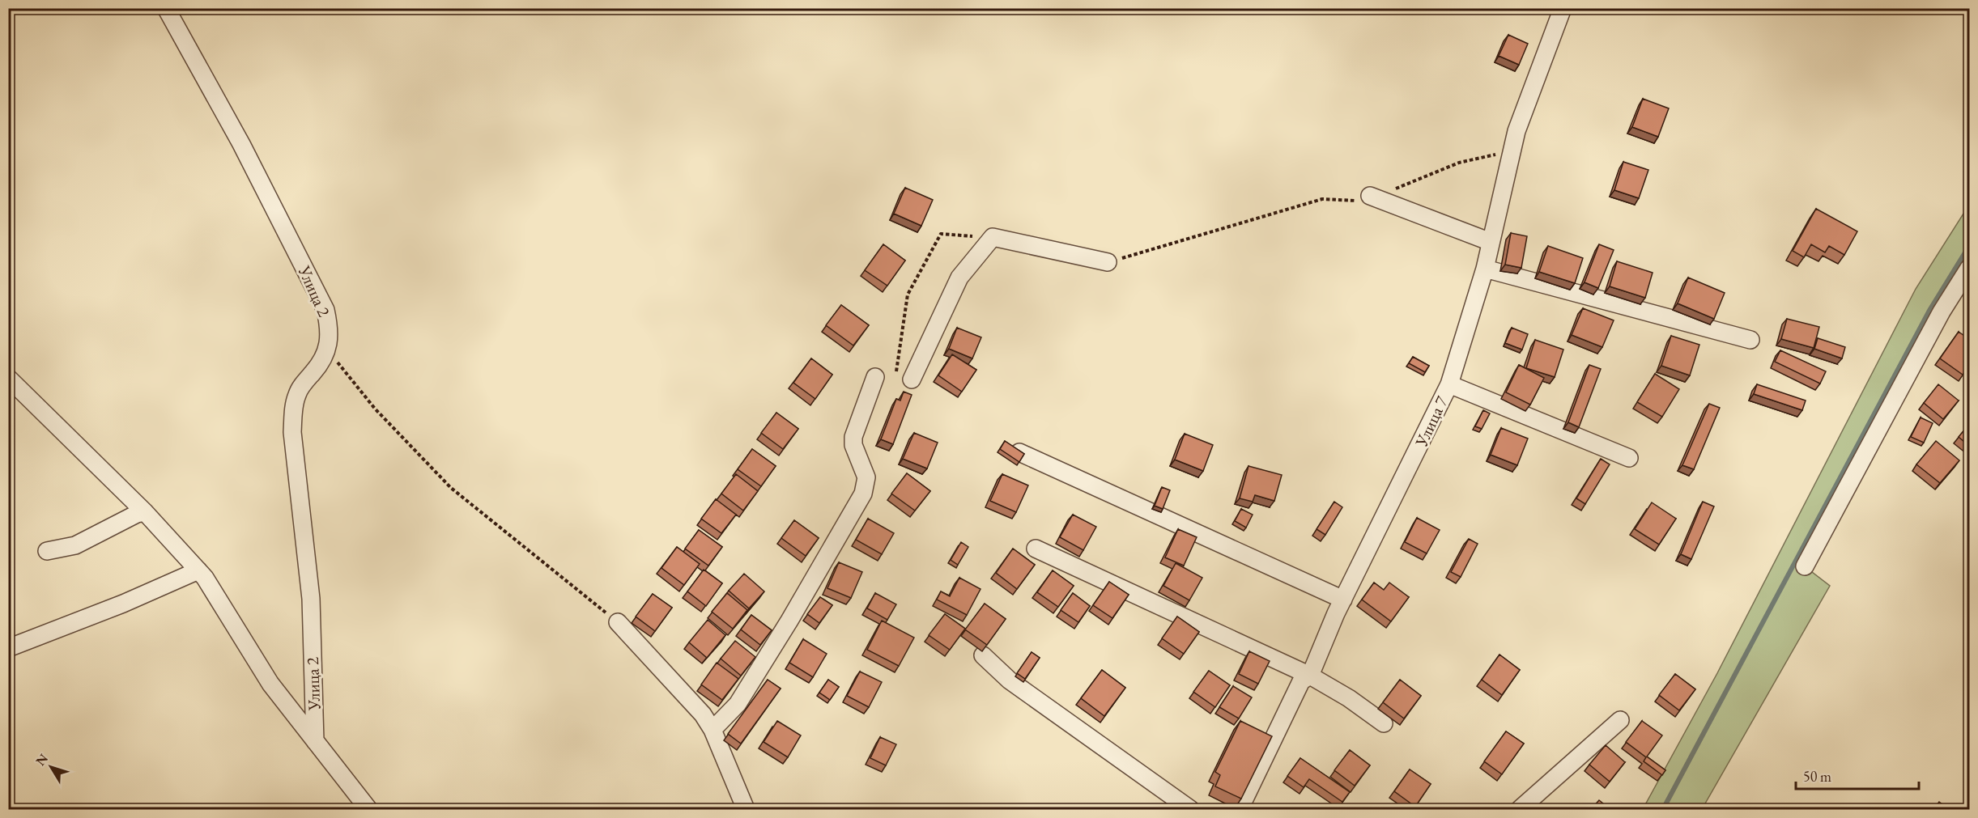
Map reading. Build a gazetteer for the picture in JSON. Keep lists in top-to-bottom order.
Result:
{
  "streets": {
    "street": ["Улица 2", "Улица 7"]
  },
  "scale_bar": "50 m",
  "north": "top left"
}
